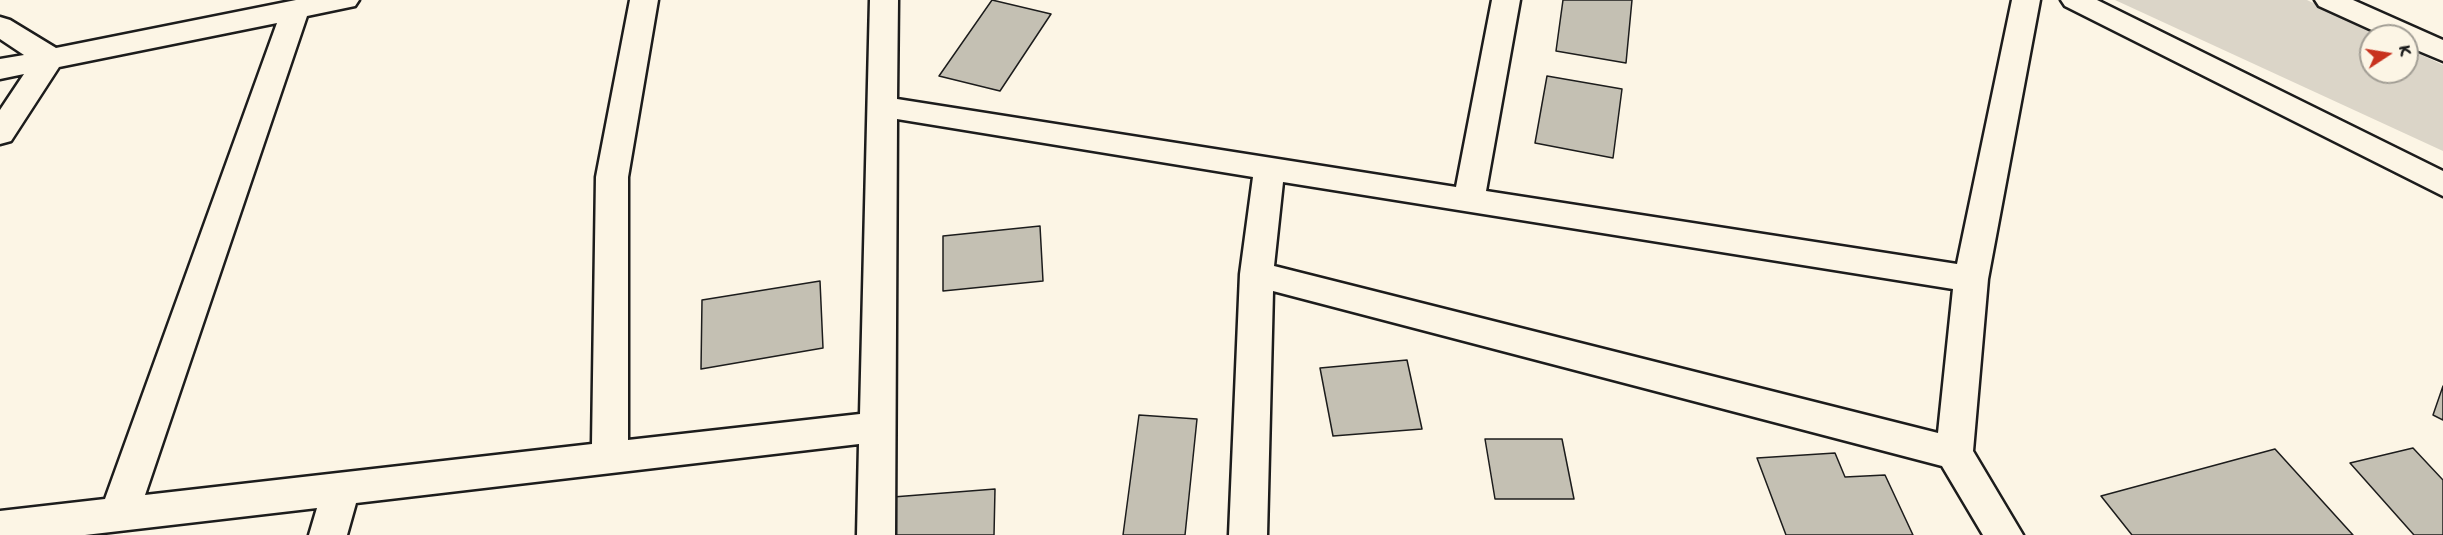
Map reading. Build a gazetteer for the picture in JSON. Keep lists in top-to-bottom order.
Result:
{
  "north": "right"
}
